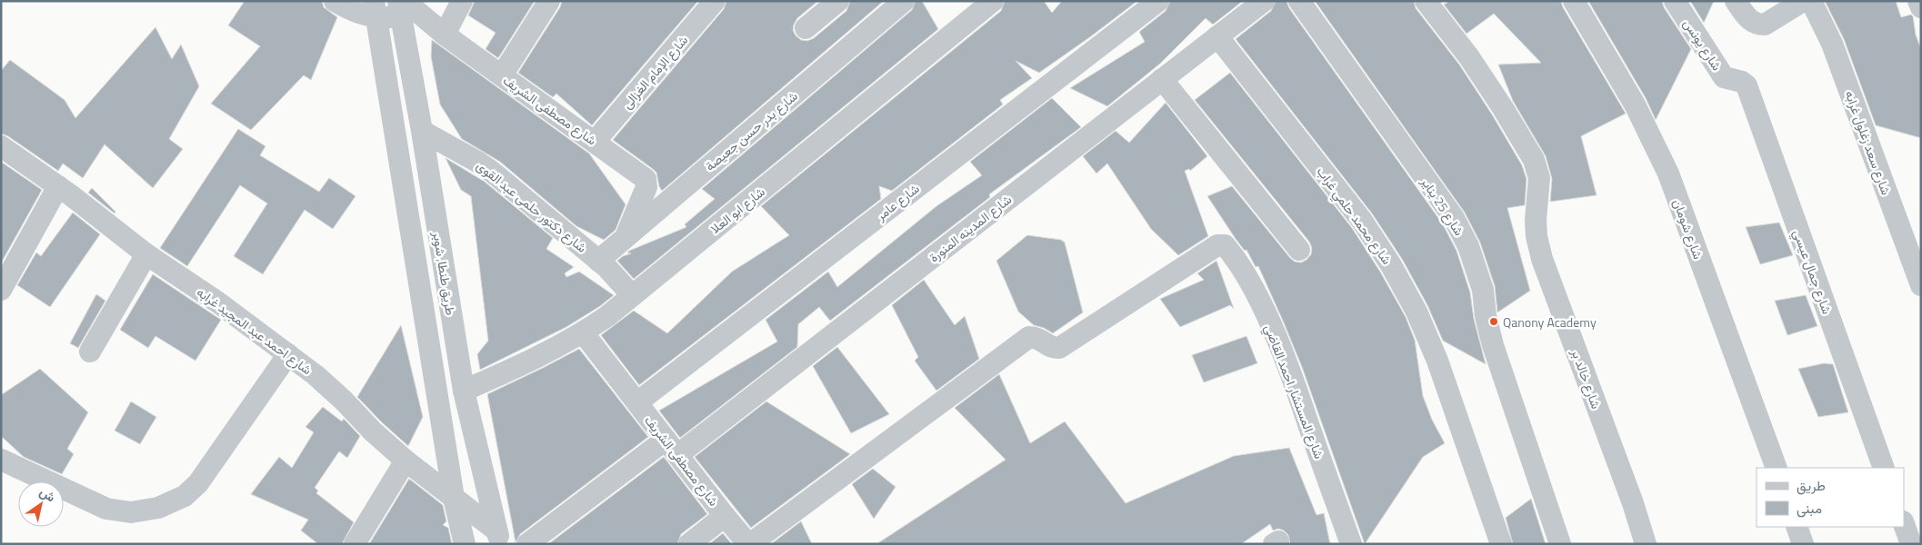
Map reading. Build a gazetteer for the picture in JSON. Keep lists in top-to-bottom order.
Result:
{
  "streets": {
    "street": [
      "شارع يونس",
      "شارع الإمام الغزالى",
      "شارع مصطفى الشريف",
      "شارع بدر حسن جعيصة",
      "شارع سعد زغلول غرابه",
      "شارع عامر",
      "شارع دكتور حلمى عبد القوى",
      "شارع 25 يناير",
      "شارع ابو العلا",
      "شارع محمد حلمي غراب",
      "شارع المدينه المنورة",
      "شارع شومان",
      "شارع جمال عيسي",
      "طريق طنطا, شوبر",
      "شارع احمد عبد المجيد غرابه",
      "شارع خالد بر",
      "شارع المستشار احمد القاضي"
    ]
  },
  "crossings": [
    ["شارع يونس", "شارع جمال عيسي"],
    ["شارع الإمام الغزالى", "شارع مصطفى الشريف"],
    ["شارع مصطفى الشريف", "شارع بدر حسن جعيصة"],
    ["شارع مصطفى الشريف", "شارع عامر"],
    ["شارع مصطفى الشريف", "شارع ابو العلا"],
    ["شارع مصطفى الشريف", "شارع المدينه المنورة"],
    ["شارع مصطفى الشريف", "طريق طنطا, شوبر"],
    ["شارع مصطفى الشريف", "شارع المستشار احمد القاضي"],
    ["شارع بدر حسن جعيصة", "شارع دكتور حلمى عبد القوى"],
    ["شارع دكتور حلمى عبد القوى", "شارع ابو العلا"],
    ["شارع دكتور حلمى عبد القوى", "طريق طنطا, شوبر"],
    ["شارع ابو العلا", "طريق طنطا, شوبر"],
    ["شارع محمد حلمي غراب", "شارع المدينه المنورة"],
    ["طريق طنطا, شوبر", "شارع احمد عبد المجيد غرابه"]
  ],
  "places": ["Qanony Academy"],
  "legend": ["طريق", "مبنى"],
  "north": "top right"
}
